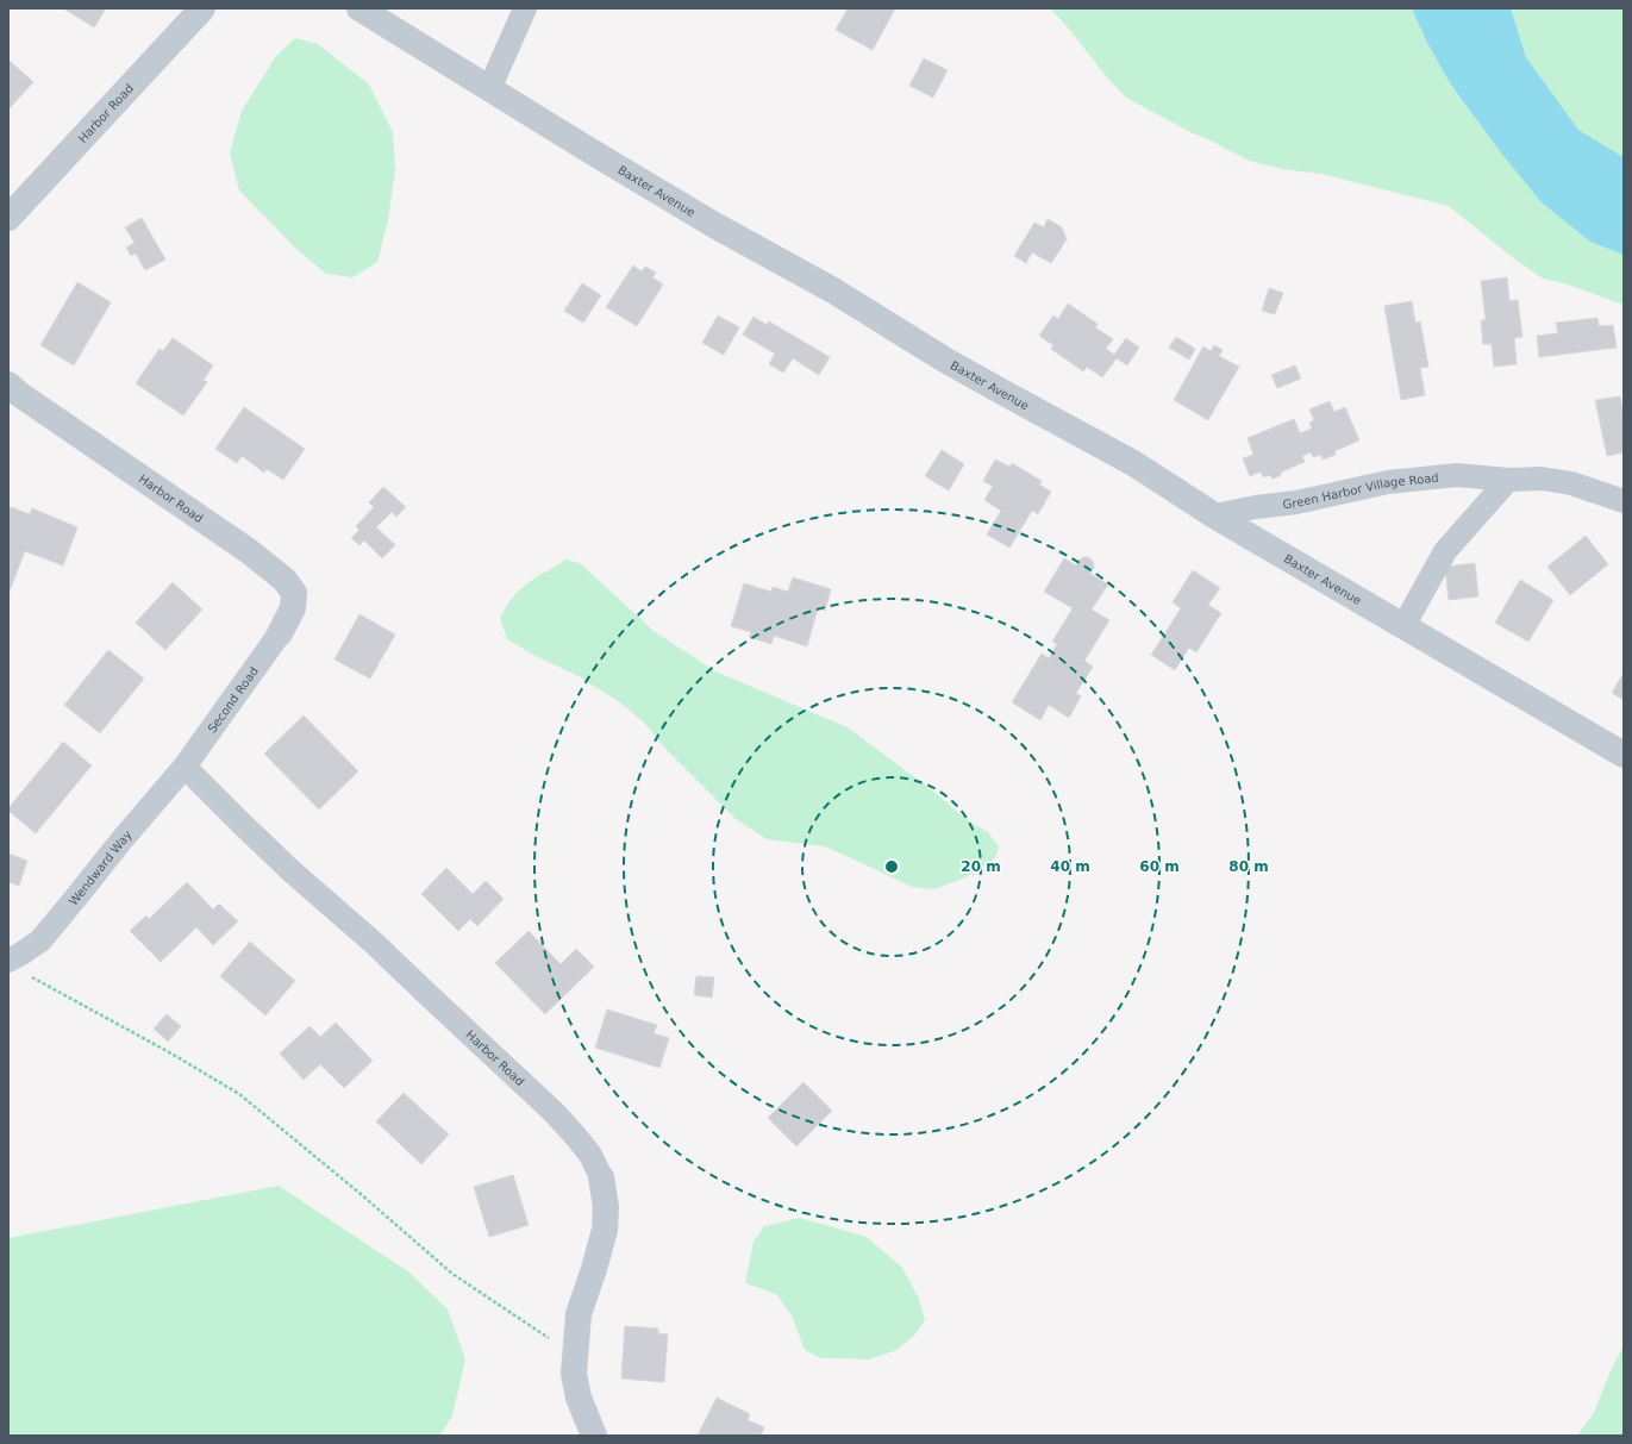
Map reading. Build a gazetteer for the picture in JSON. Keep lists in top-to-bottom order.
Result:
{
  "streets": {
    "street": [
      "Harbor Road",
      "Baxter Avenue",
      "Green Harbor Village Road",
      "Second Road",
      "Wendward Way"
    ]
  },
  "crossings": [
    ["Harbor Road", "Second Road"],
    ["Harbor Road", "Wendward Way"],
    ["Baxter Avenue", "Green Harbor Village Road"],
    ["Second Road", "Wendward Way"]
  ],
  "rings": [
    "20 m",
    "40 m",
    "60 m",
    "80 m"
  ]
}
